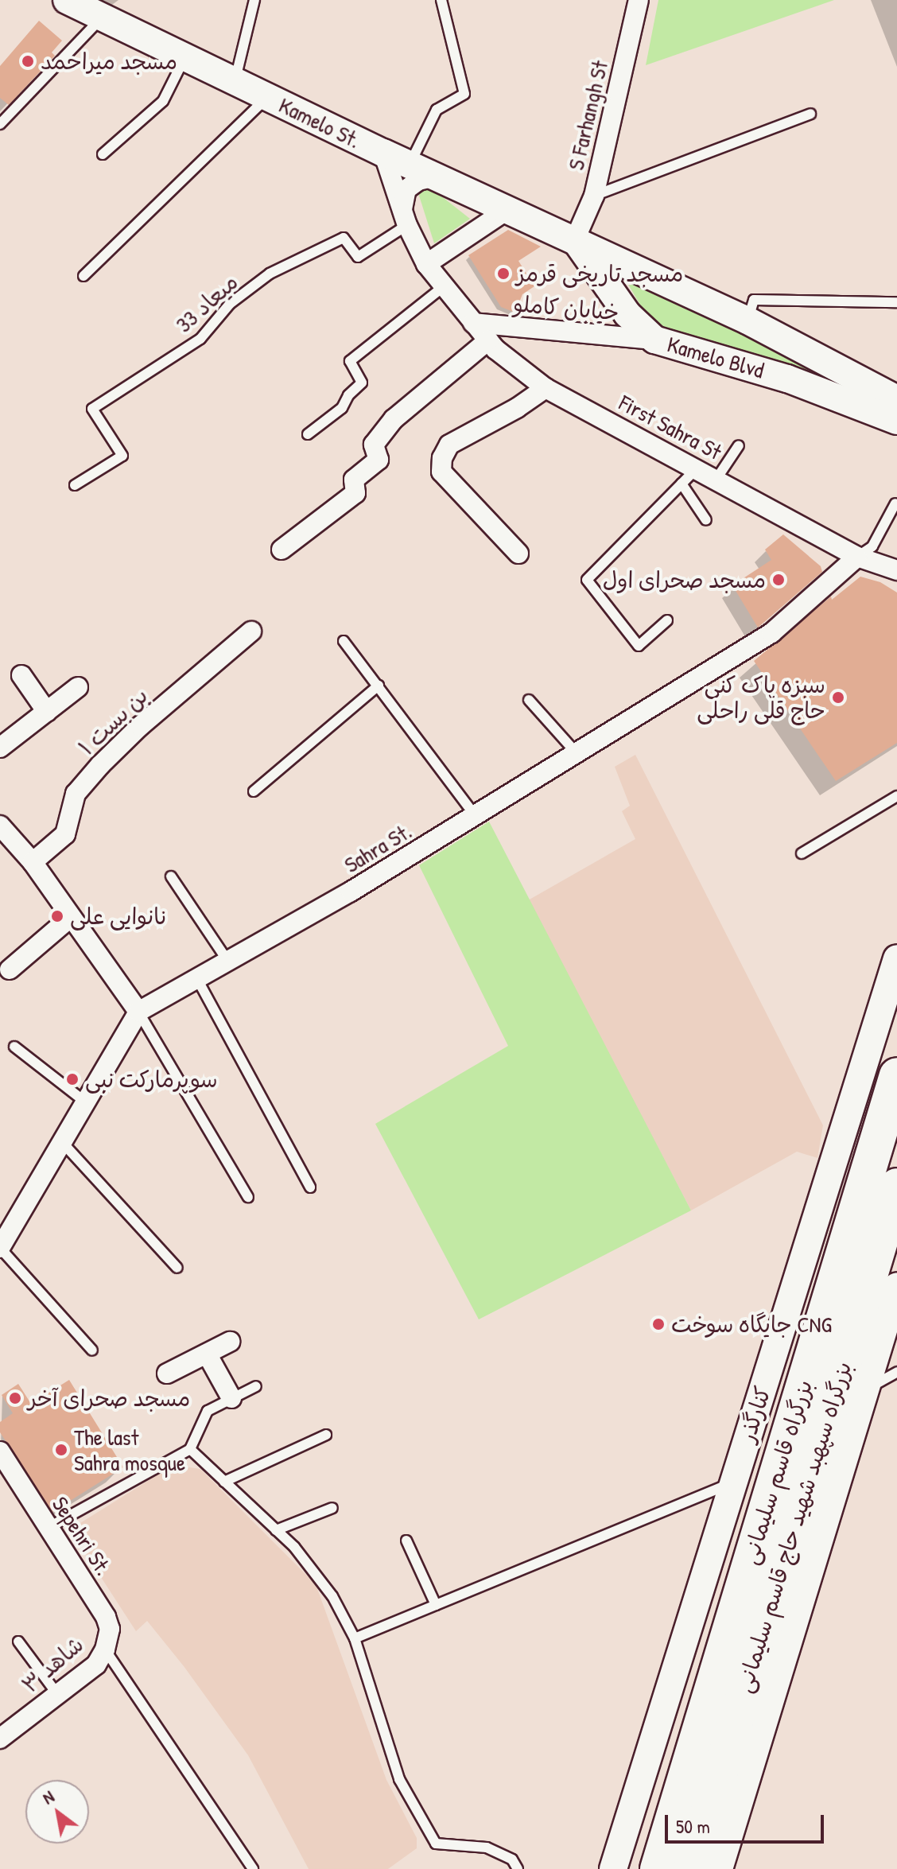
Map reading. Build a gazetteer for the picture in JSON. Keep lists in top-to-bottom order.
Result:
{
  "streets": {
    "highway": ["بزرگراه قاسم سلیمانی", "بزرگراه سپهبد شهید حاج قاسم سلیمانی"],
    "street": [
      "S Farhangh St",
      "Kamelo St.",
      "خیابان کاملو",
      "Kamelo Blvd",
      "First Sahra St",
      "بن بست ۱",
      "Sahra St.",
      "کنارگذر",
      "Sepehri St.",
      "شاهد ۳"
    ],
    "lane": ["میعاد 33"]
  },
  "crossings": [
    ["S Farhangh St", "Kamelo St."],
    ["S Farhangh St", "Kamelo Blvd"],
    ["Kamelo St.", "Kamelo Blvd"],
    ["Kamelo St.", "First Sahra St"],
    ["میعاد 33", "First Sahra St"],
    ["خیابان کاملو", "Kamelo Blvd"],
    ["خیابان کاملو", "First Sahra St"],
    ["First Sahra St", "Sahra St."],
    ["Sepehri St.", "شاهد ۳"]
  ],
  "places": [
    "مسجد میراحمد",
    "مسجد تاریخی قرمز",
    "مسجد صحرای اول",
    "سبزه پاک کنی حاج قلی راحلی",
    "نانوایی علی",
    "سوپرمارکت نبی",
    "جایگاه سوخت CNG",
    "مسجد صحرای آخر",
    "The last Sahra mosque"
  ],
  "scale_bar": "50 m",
  "north": "top left"
}
